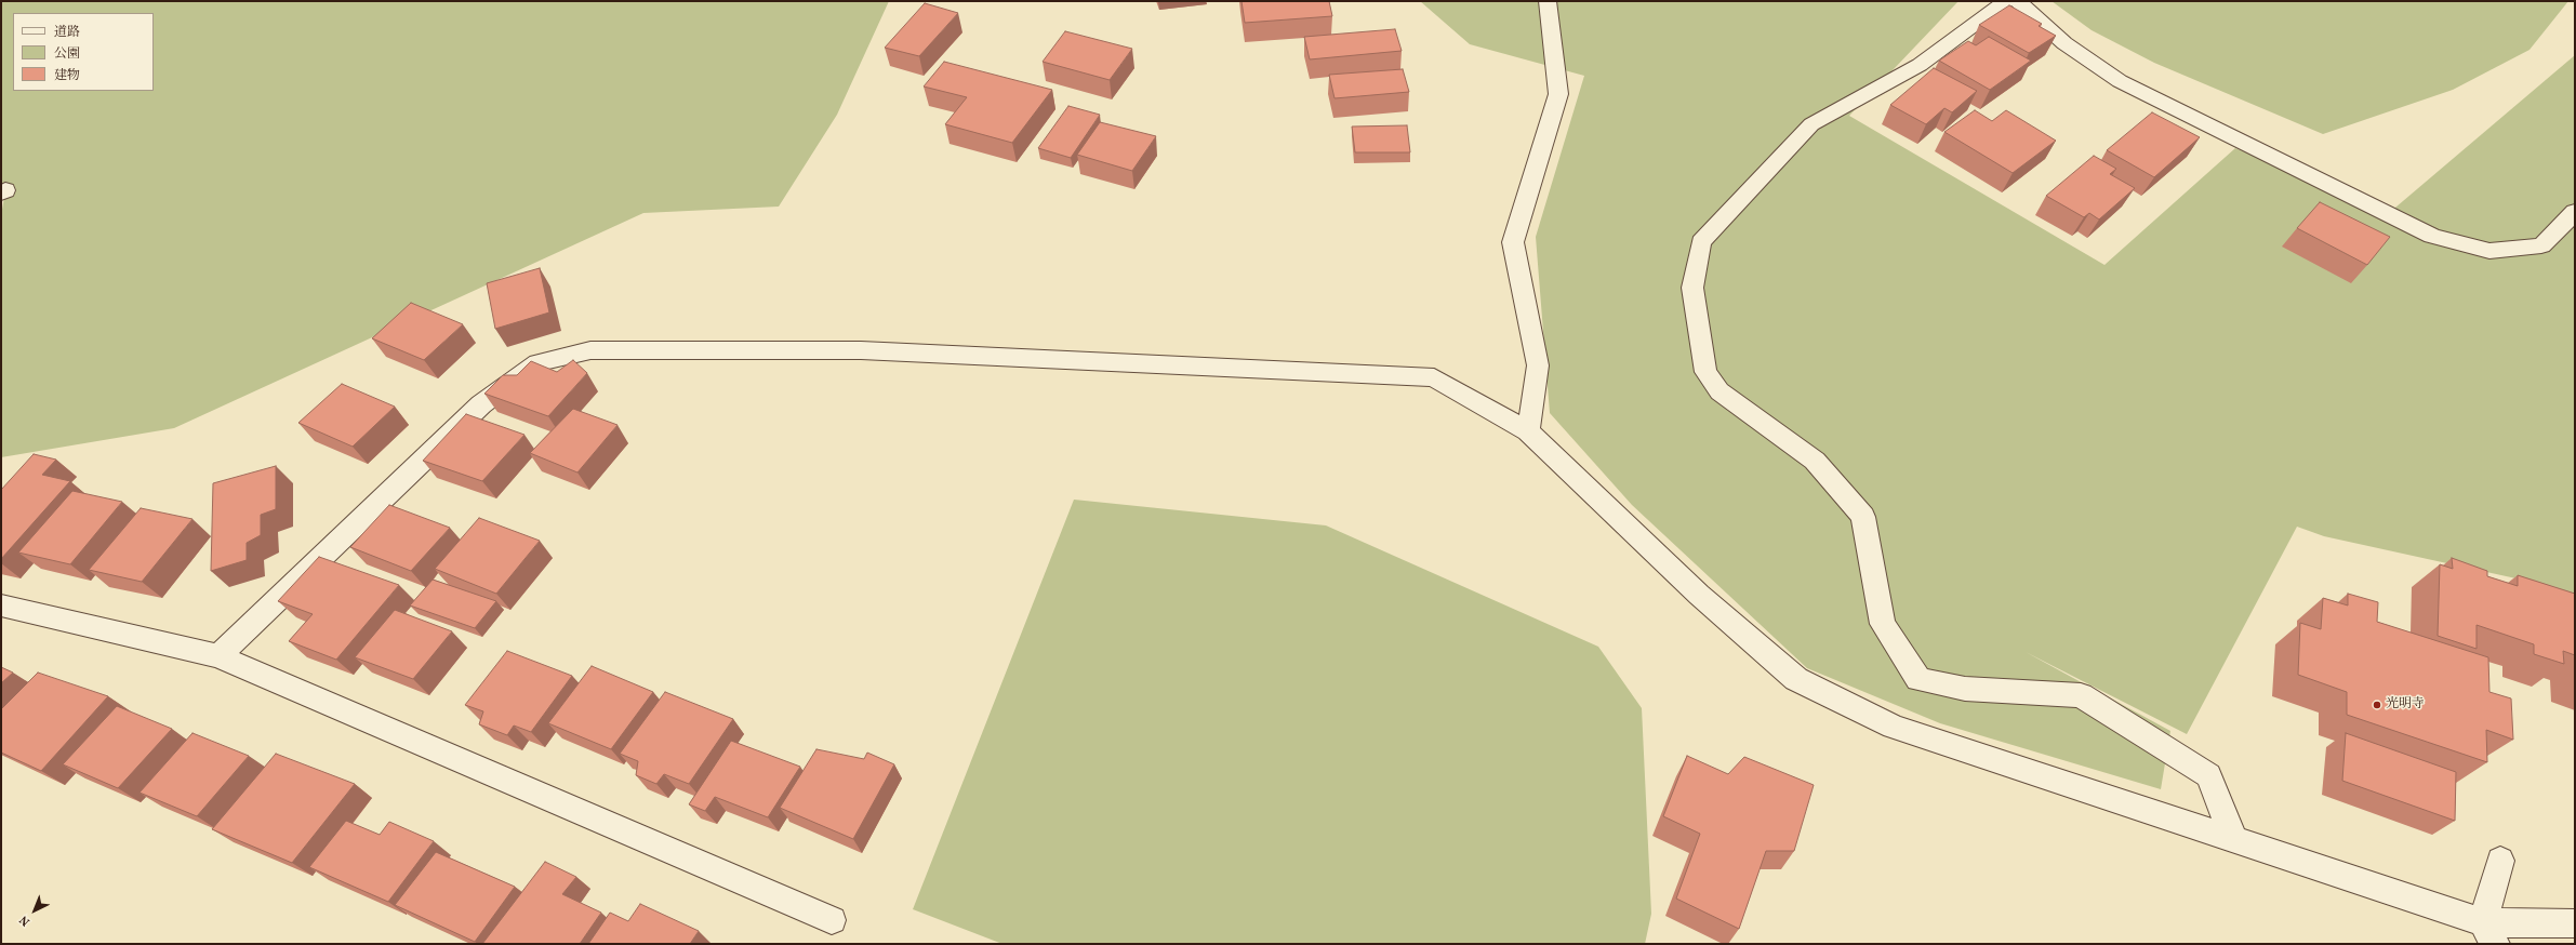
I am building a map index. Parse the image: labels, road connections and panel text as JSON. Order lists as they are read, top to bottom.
{
  "places": ["光明寺"],
  "legend": ["道路", "公園", "建物"],
  "north": "bottom left"
}
